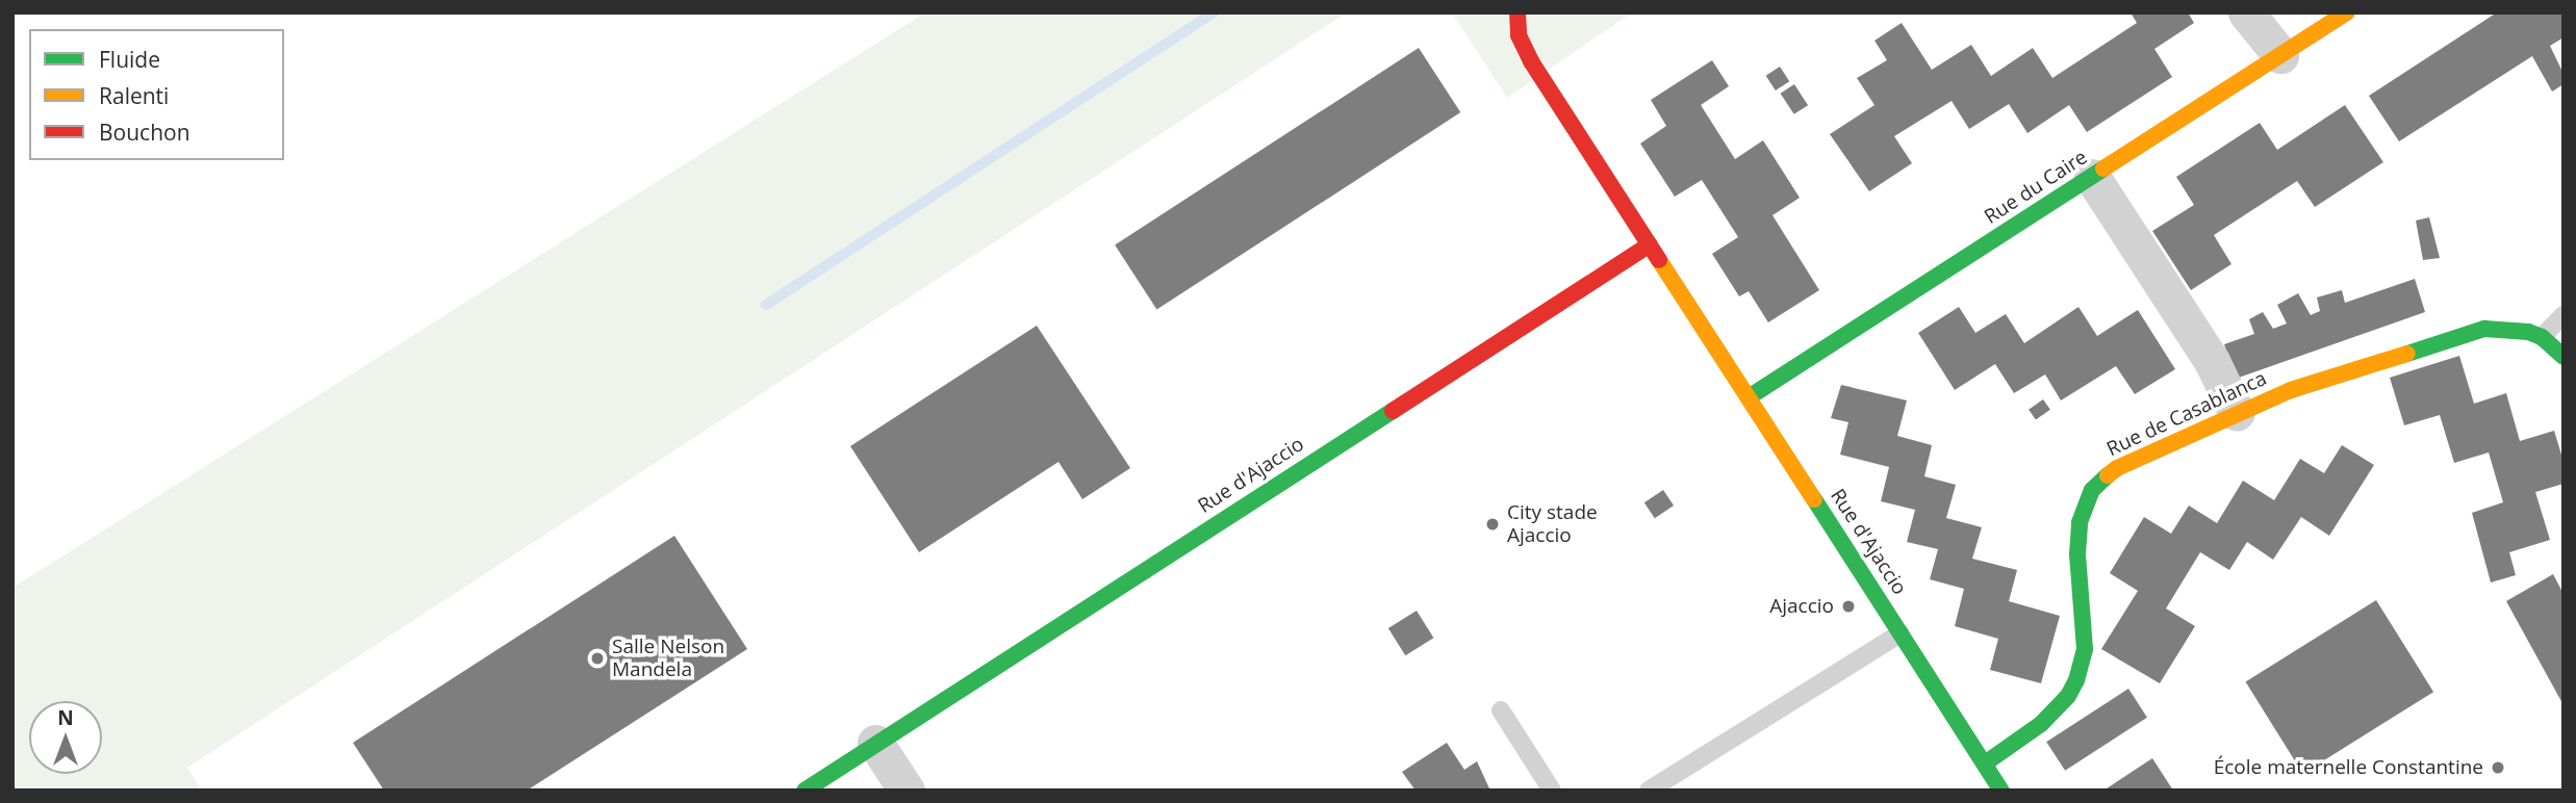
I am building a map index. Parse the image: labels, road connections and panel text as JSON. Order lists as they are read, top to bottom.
{
  "streets": {
    "street": ["Rue du Caire", "Rue de Casablanca", "Rue d'Ajaccio"]
  },
  "crossings": [
    ["Rue du Caire", "Rue d'Ajaccio"],
    ["Rue de Casablanca", "Rue d'Ajaccio"]
  ],
  "places": [
    "City stade Ajaccio",
    "Ajaccio",
    "Salle Nelson Mandela",
    "École maternelle Constantine"
  ],
  "legend": ["Fluide", "Ralenti", "Bouchon"],
  "north": "top"
}
